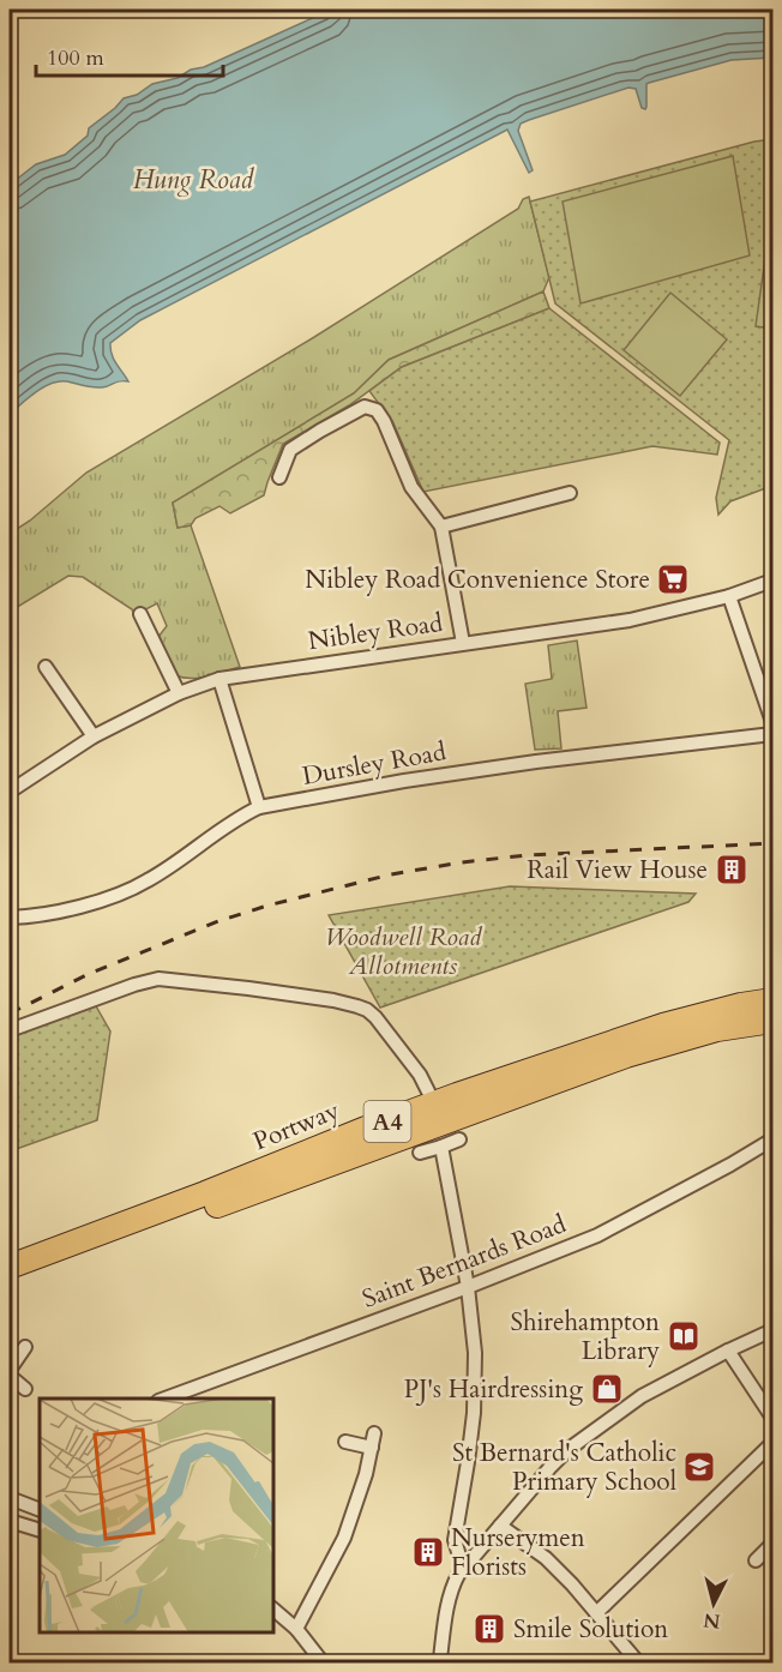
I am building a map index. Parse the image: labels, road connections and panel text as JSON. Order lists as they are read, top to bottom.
{
  "streets": {
    "highway": ["A4", "Portway"],
    "street": ["Nibley Road", "Dursley Road", "Saint Bernards Road"]
  },
  "water": ["Hung Road"],
  "parks": ["Woodwell Road Allotments"],
  "places": {
    "supermarket": ["Nibley Road Convenience Store"],
    "building": ["Rail View House", "Nurserymen Florists", "Smile Solution"],
    "library": ["Shirehampton Library"],
    "shop": ["PJ's Hairdressing"],
    "school or university": ["St Bernard's Catholic Primary School"]
  },
  "scale_bar": "100 m",
  "north": "bottom"
}
